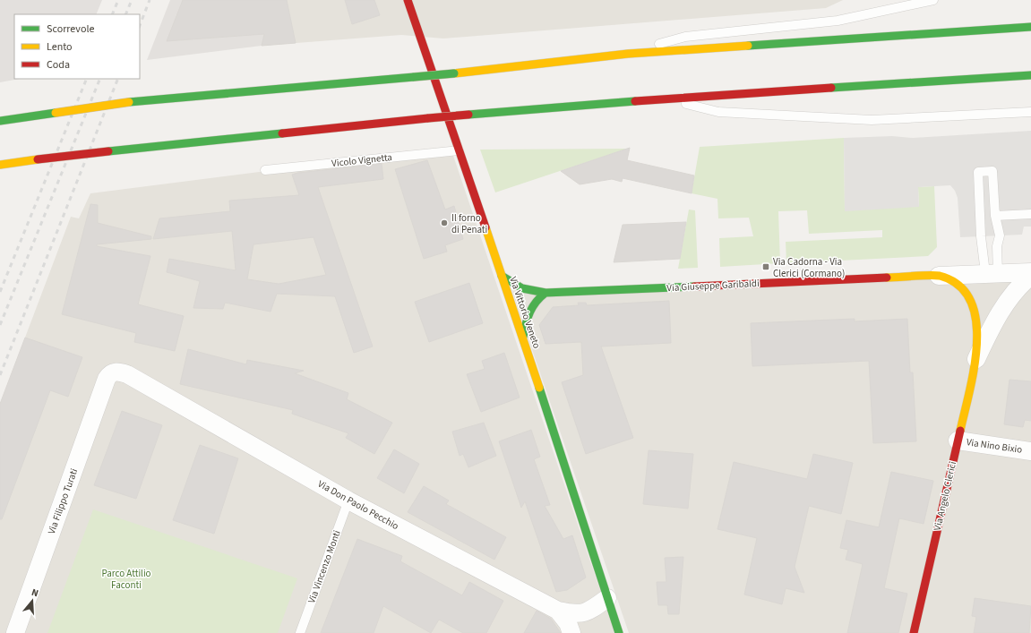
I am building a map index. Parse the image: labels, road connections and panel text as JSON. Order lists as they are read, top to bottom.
{
  "streets": {
    "main road": ["Via Giuseppe Garibaldi", "Via Vittorio Veneto", "Via Angelo Clerici"],
    "street": ["Via Nino Bixio", "Via Filippo Turati", "Via Don Paolo Pecchio"],
    "lane": ["Vicolo Vignetta", "Via Vincenzo Monti"]
  },
  "crossings": [
    ["Vicolo Vignetta", "Via Vittorio Veneto"],
    ["Via Giuseppe Garibaldi", "Via Vittorio Veneto"],
    ["Via Giuseppe Garibaldi", "Via Angelo Clerici"],
    ["Via Vittorio Veneto", "Via Don Paolo Pecchio"],
    ["Via Nino Bixio", "Via Angelo Clerici"],
    ["Via Filippo Turati", "Via Don Paolo Pecchio"],
    ["Via Don Paolo Pecchio", "Via Vincenzo Monti"]
  ],
  "parks": ["Parco Attilio Faconti"],
  "places": {
    "other": ["Il forno di Penati"],
    "transit": ["Via Cadorna - Via Clerici (Cormano)"]
  },
  "legend": ["Scorrevole", "Lento", "Coda"],
  "north": "top"
}
